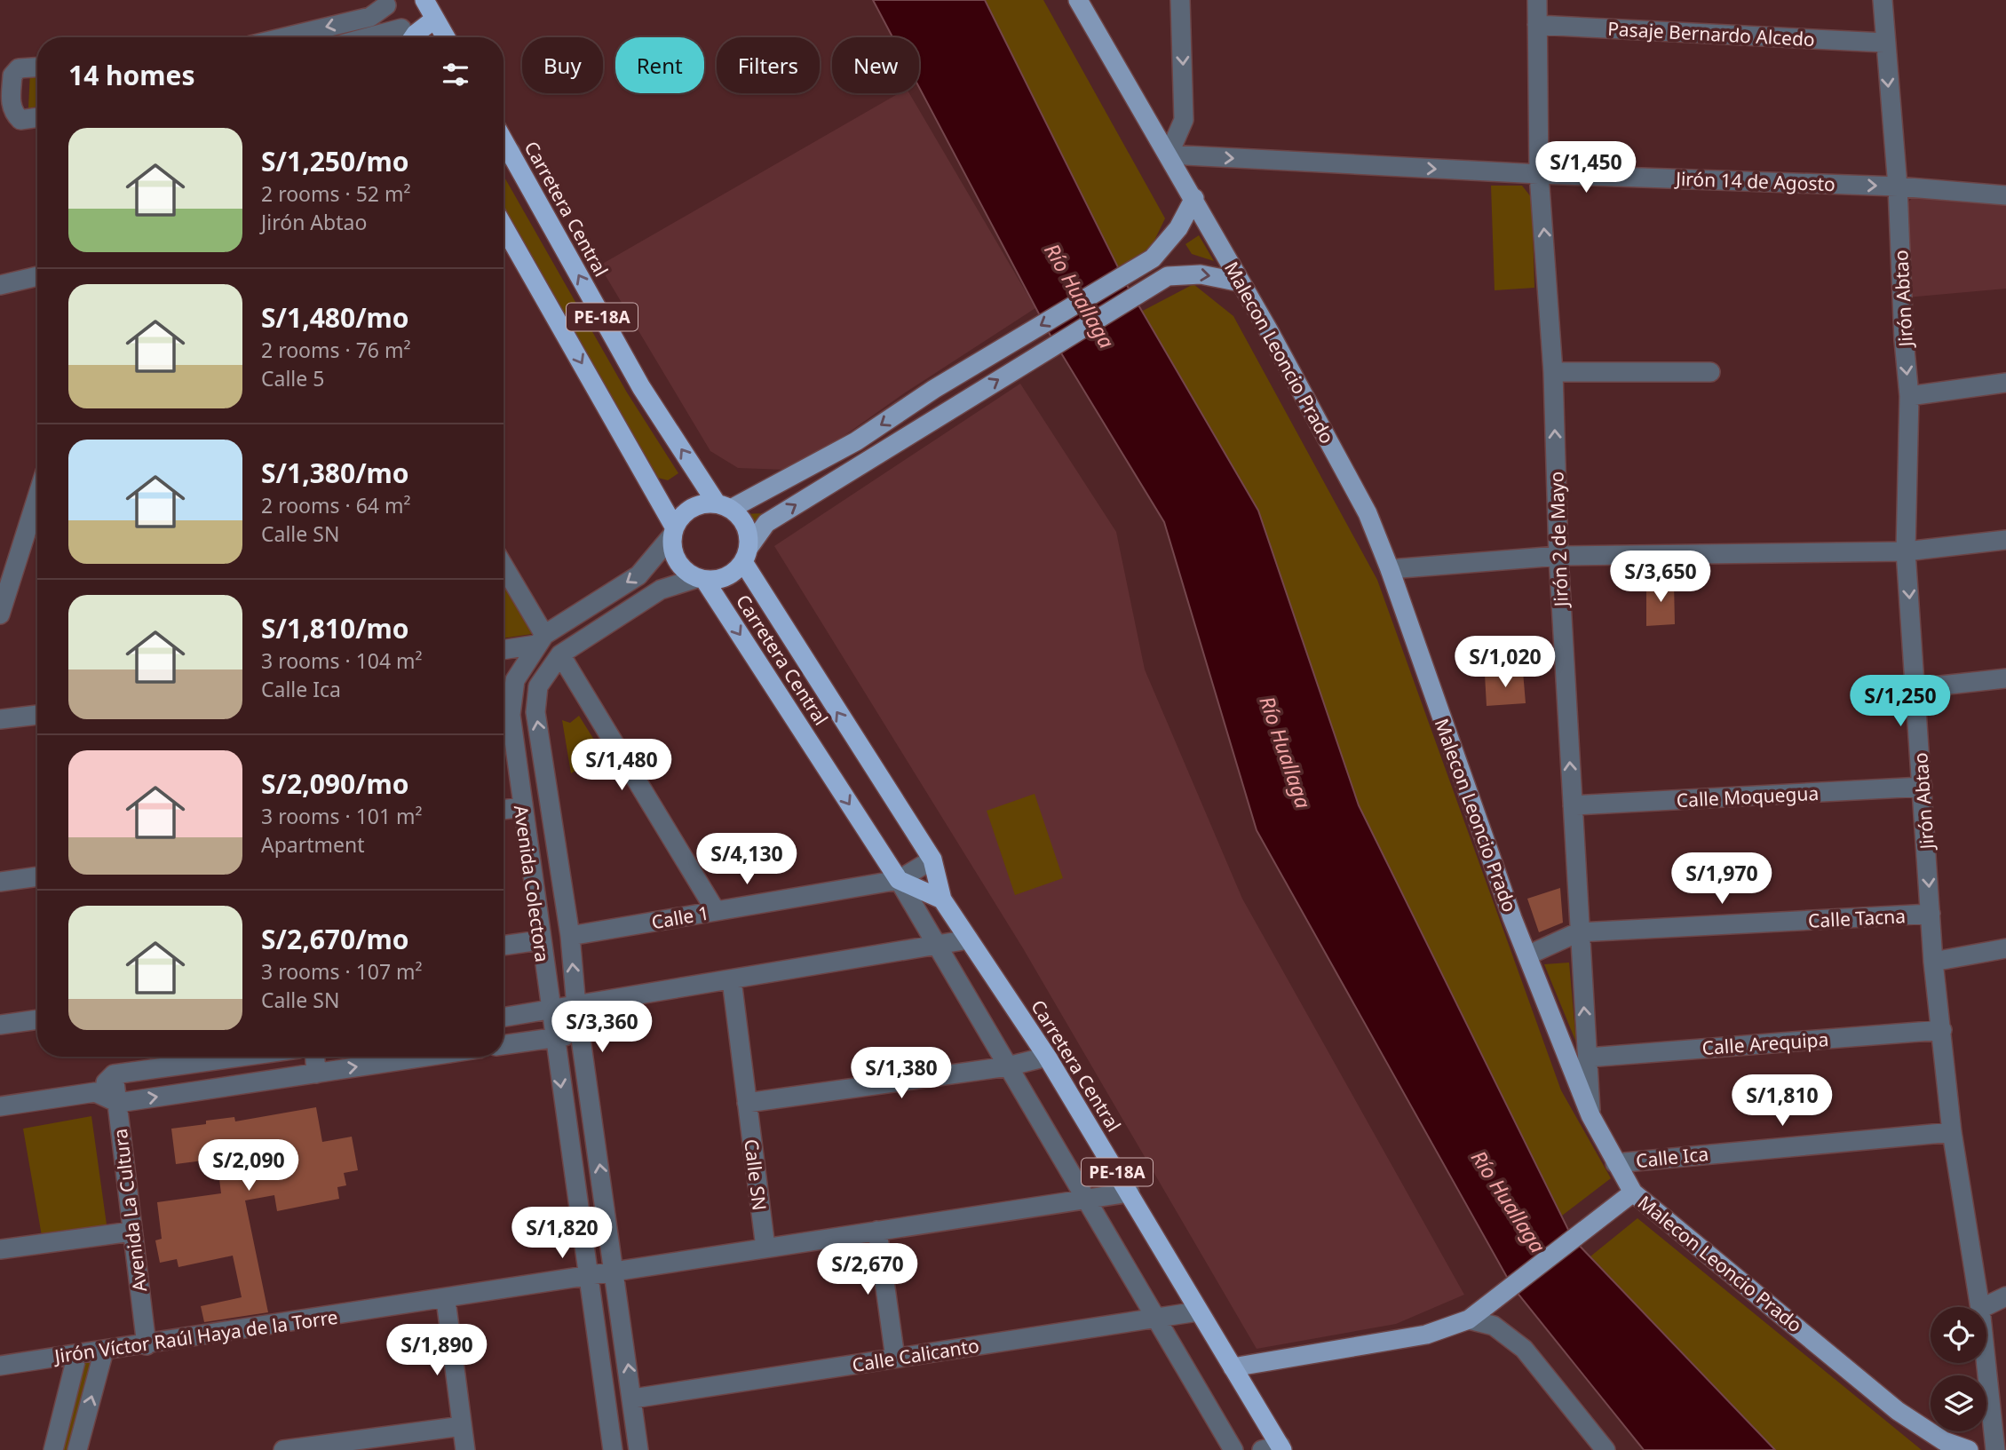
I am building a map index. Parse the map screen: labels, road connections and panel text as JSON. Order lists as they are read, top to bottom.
{
  "streets": {
    "highway": ["Carretera Central", "PE-18A"],
    "main road": ["Malecon Leoncio Prado"],
    "street": [
      "Pasaje Bernardo Alcedo",
      "Jirón 14 de Agosto",
      "Jirón Abtao",
      "Jirón 2 de Mayo",
      "Calle Moquegua",
      "Avenida Colectora",
      "Calle 1",
      "Calle Tacna",
      "Calle Arequipa",
      "Calle Ica",
      "Calle SN",
      "Avenida La Cultura",
      "Jirón Víctor Raúl Haya de la Torre",
      "Calle Calicanto"
    ]
  },
  "crossings": [
    ["Pasaje Bernardo Alcedo", "Jirón Abtao"],
    ["Pasaje Bernardo Alcedo", "Jirón 2 de Mayo"],
    ["Jirón 14 de Agosto", "Jirón Abtao"],
    ["Jirón 14 de Agosto", "Malecon Leoncio Prado"],
    ["Jirón 14 de Agosto", "Jirón 2 de Mayo"],
    ["Carretera Central", "PE-18A"],
    ["Carretera Central", "Avenida Colectora"],
    ["Carretera Central", "Calle 1"],
    ["Carretera Central", "Jirón Víctor Raúl Haya de la Torre"],
    ["Carretera Central", "Calle Calicanto"],
    ["Jirón Abtao", "Calle Moquegua"],
    ["Jirón Abtao", "Calle Tacna"],
    ["Jirón Abtao", "Calle Arequipa"],
    ["Jirón Abtao", "Calle Ica"],
    ["PE-18A", "Avenida Colectora"],
    ["Malecon Leoncio Prado", "Jirón 2 de Mayo"],
    ["Malecon Leoncio Prado", "Calle Tacna"],
    ["Malecon Leoncio Prado", "Calle Ica"],
    ["Jirón 2 de Mayo", "Calle Moquegua"],
    ["Jirón 2 de Mayo", "Calle Tacna"],
    ["Jirón 2 de Mayo", "Calle Arequipa"],
    ["Avenida Colectora", "Calle 1"],
    ["Avenida Colectora", "Jirón Víctor Raúl Haya de la Torre"],
    ["Avenida Colectora", "Calle Calicanto"],
    ["Calle SN", "Jirón Víctor Raúl Haya de la Torre"],
    ["Avenida La Cultura", "Jirón Víctor Raúl Haya de la Torre"]
  ],
  "one_way": ["Jirón 14 de Agosto", "Jirón Abtao", "Jirón 2 de Mayo"],
  "water": ["Río Huallaga"],
  "page": {
    "chip": [
      "Buy",
      "Rent",
      "Filters",
      "New"
    ],
    "heading": "14 homes",
    "list": [
      {
        "name": "S/1,250/mo",
        "note": "2 rooms · 52 m² · Jirón Abtao"
      },
      {
        "name": "S/1,480/mo",
        "note": "2 rooms · 76 m² · Calle 5"
      },
      {
        "name": "S/1,380/mo",
        "note": "2 rooms · 64 m² · Calle SN"
      },
      {
        "name": "S/1,810/mo",
        "note": "3 rooms · 104 m² · Calle Ica"
      },
      {
        "name": "S/2,090/mo",
        "note": "3 rooms · 101 m² · Apartment"
      },
      {
        "name": "S/2,670/mo",
        "note": "3 rooms · 107 m² · Calle SN"
      }
    ],
    "price": [
      "S/1,450",
      "S/3,650",
      "S/1,020",
      "S/1,250",
      "S/1,480",
      "S/4,130",
      "S/1,970",
      "S/3,360",
      "S/1,380",
      "S/1,810",
      "S/2,090",
      "S/1,820",
      "S/2,670",
      "S/1,890"
    ]
  }
}
